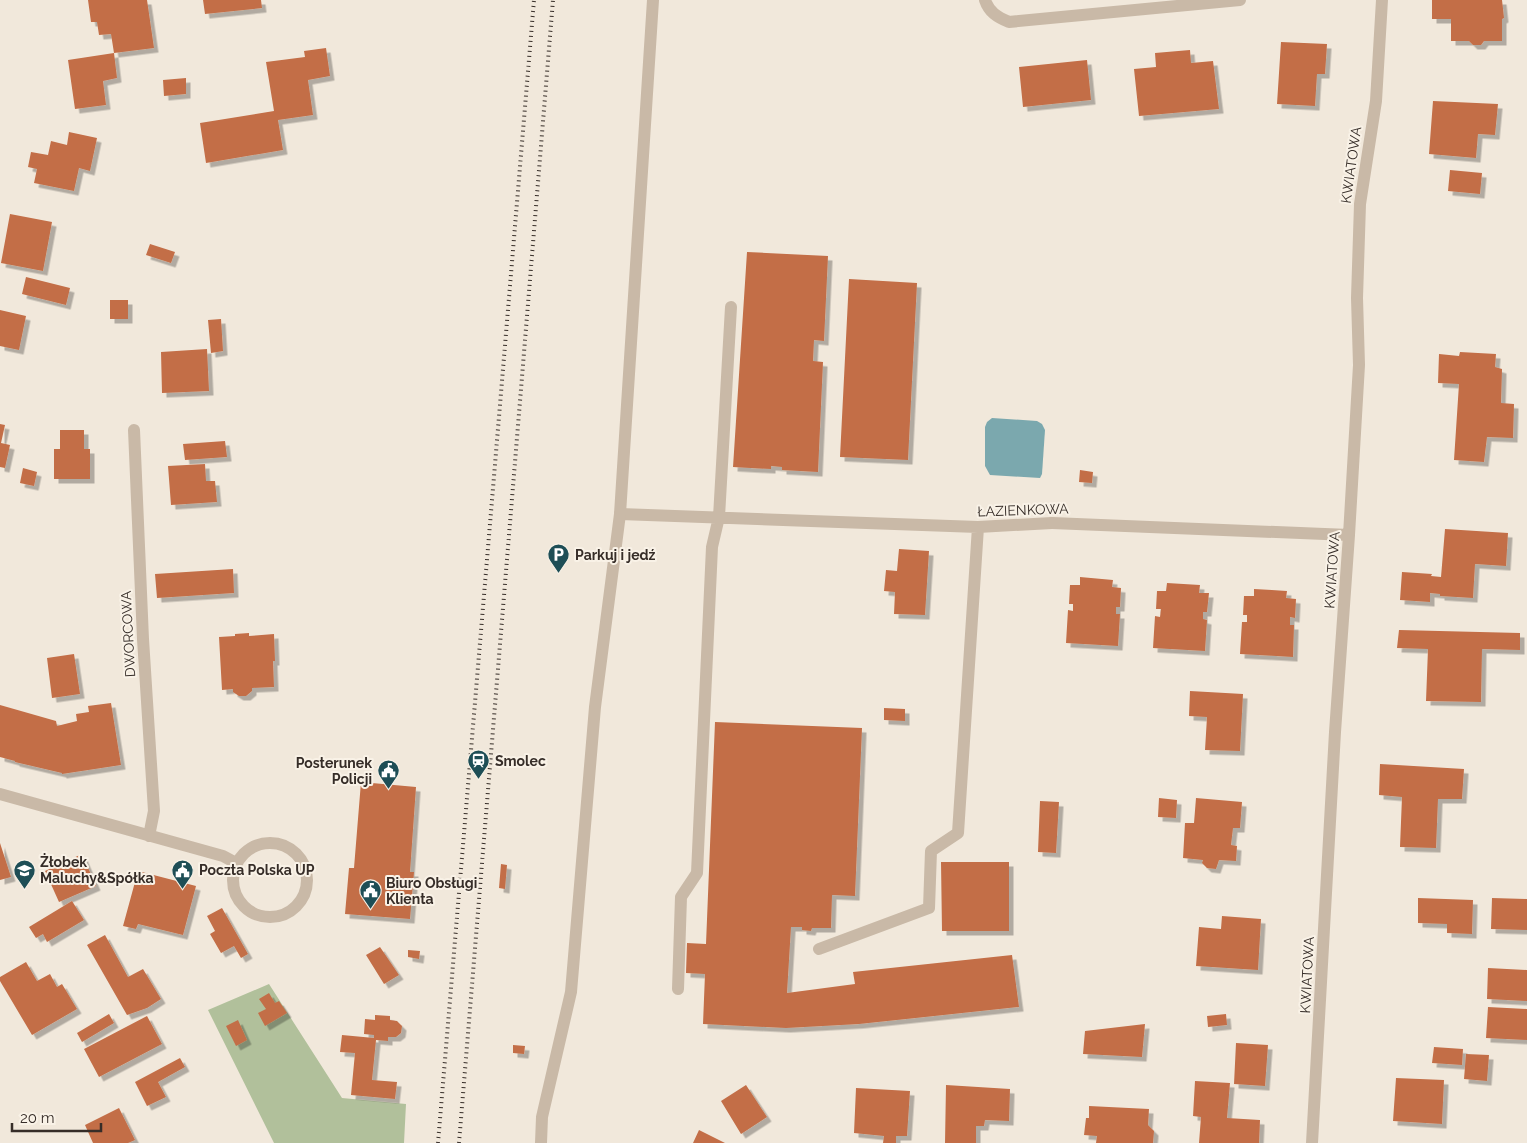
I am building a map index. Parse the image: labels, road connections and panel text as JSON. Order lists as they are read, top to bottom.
{
  "streets": {
    "street": ["KWIATOWA", "ŁAZIENKOWA", "DWORCOWA"]
  },
  "crossings": [
    ["KWIATOWA", "ŁAZIENKOWA"]
  ],
  "places": {
    "parking": ["Parkuj i jedź"],
    "station": ["Smolec"],
    "public building": ["Posterunek Policji", "Poczta Polska UP", "Biuro Obsługi Klienta"],
    "school or university": ["Żłobek Maluchy&Spółka"]
  },
  "scale_bar": "20 m"
}
